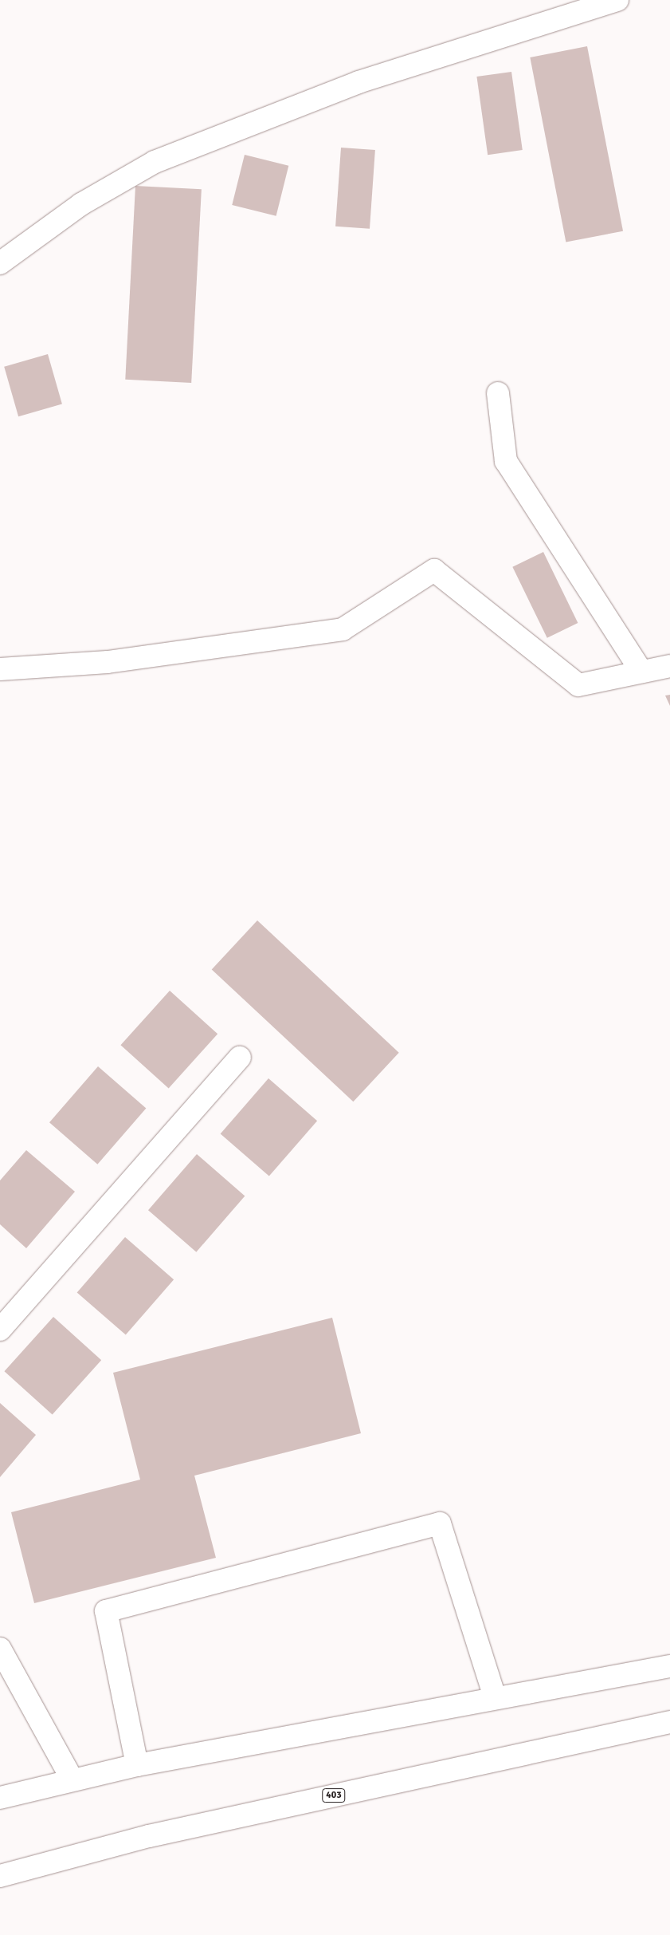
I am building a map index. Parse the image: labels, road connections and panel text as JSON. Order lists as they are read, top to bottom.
{
  "streets": {
    "main road": ["403"]
  }
}
